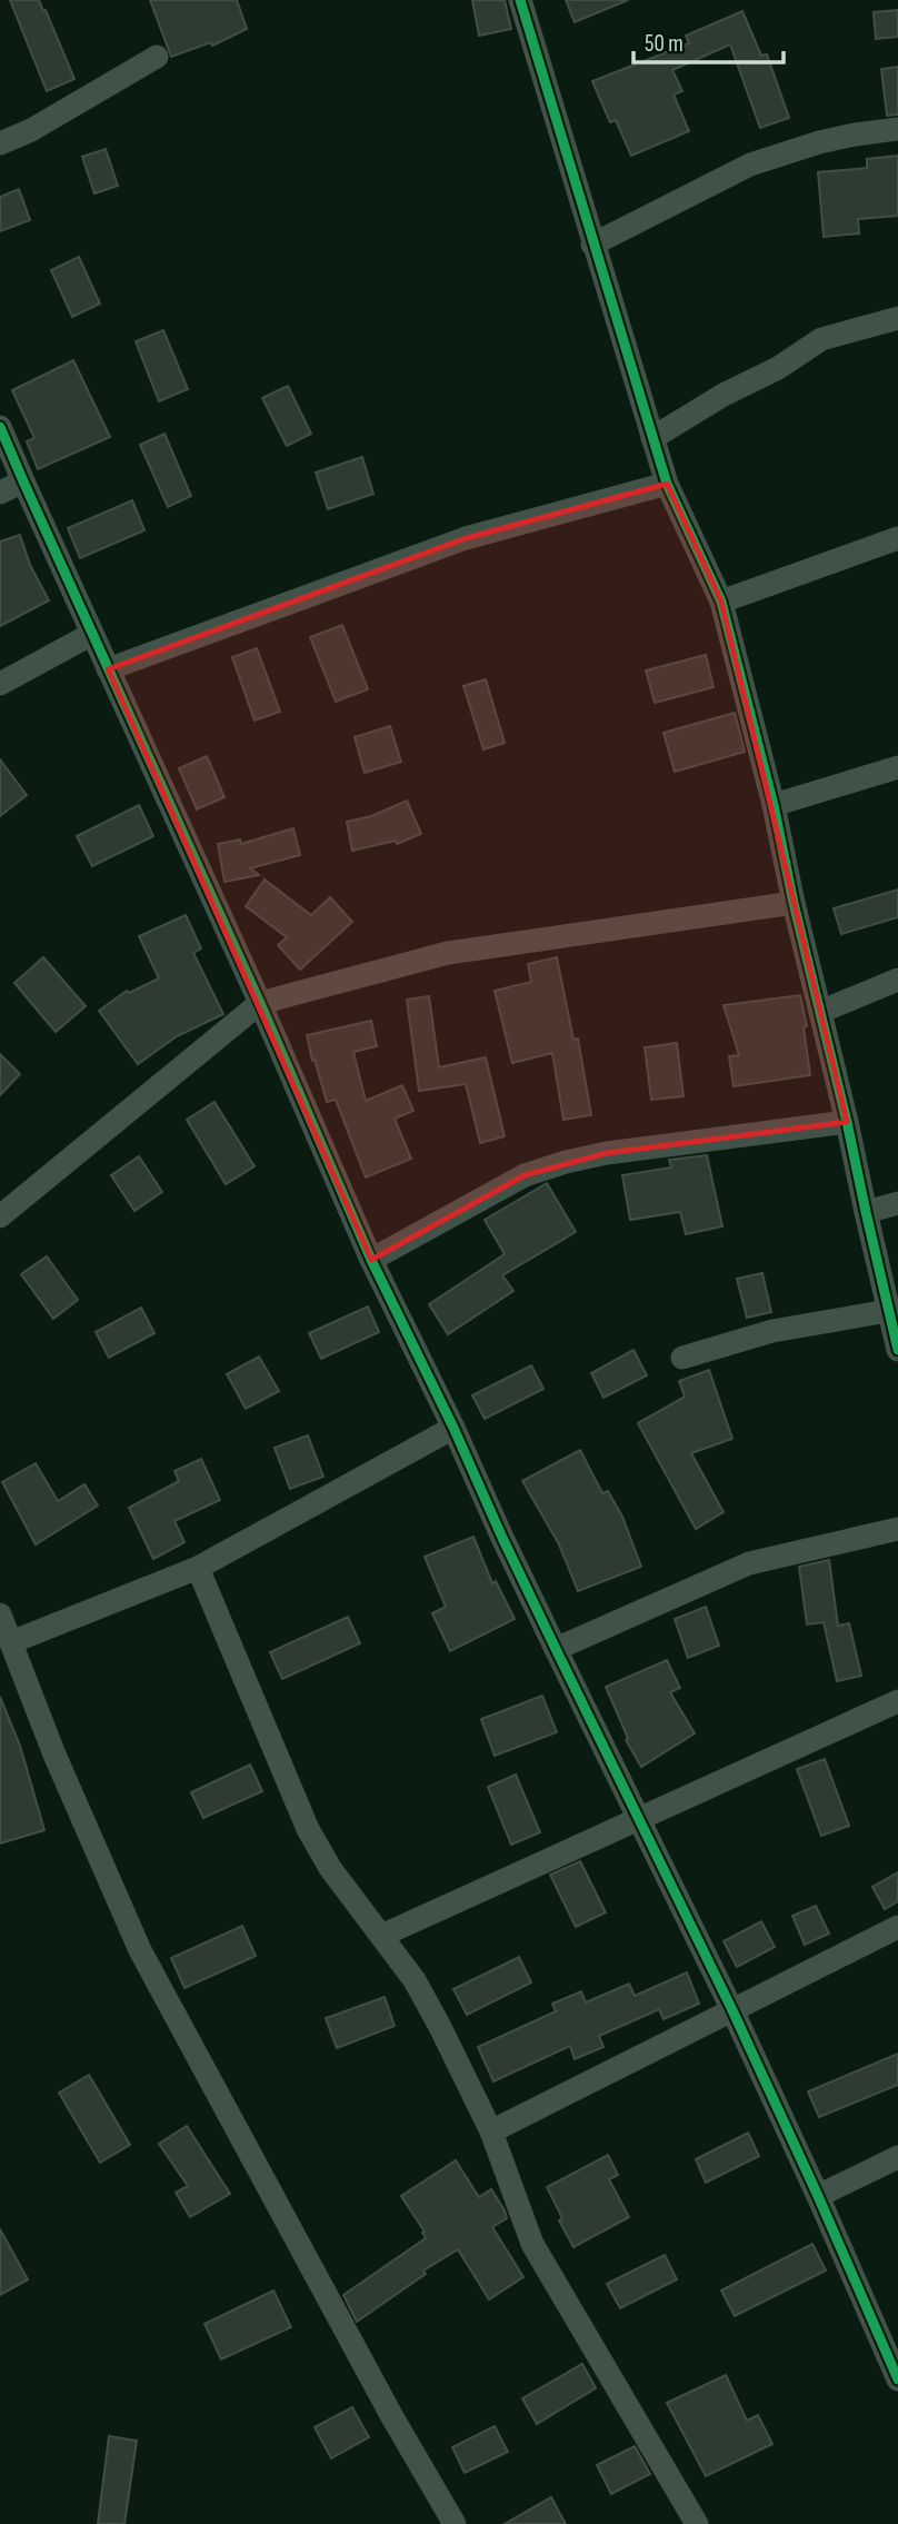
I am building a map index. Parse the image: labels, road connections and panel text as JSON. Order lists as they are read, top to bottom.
{
  "scale_bar": "50 m"
}
